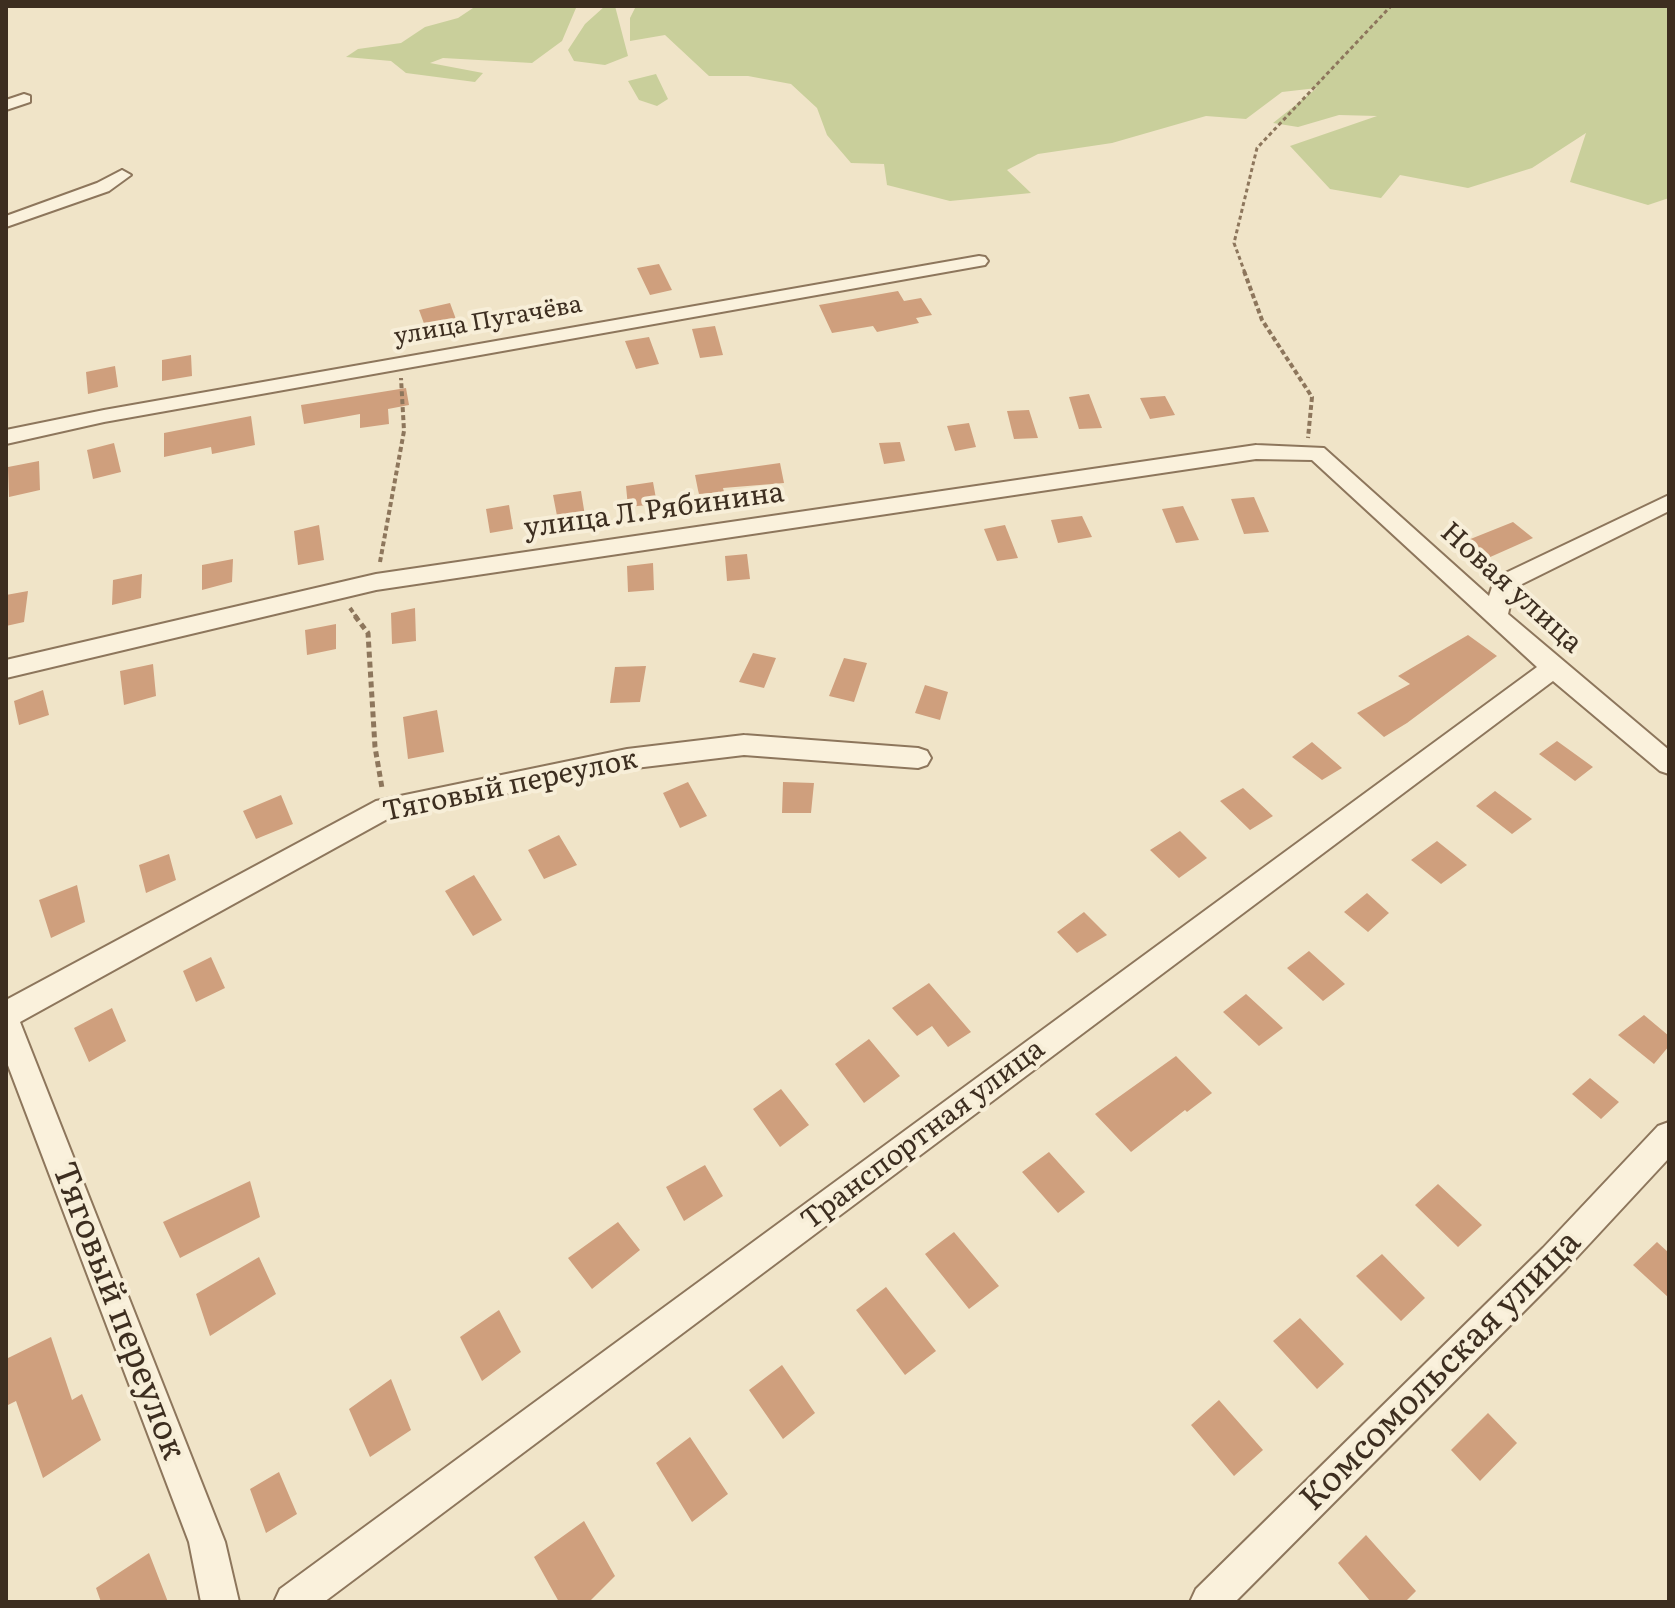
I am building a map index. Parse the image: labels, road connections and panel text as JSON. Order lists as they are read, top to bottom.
{
  "streets": {
    "street": [
      "улица Пугачёва",
      "улица Л.Рябинина",
      "Новая улица",
      "Тяговый переулок",
      "Транспортная улица",
      "Комсомольская улица"
    ]
  },
  "crossings": [
    ["улица Л.Рябинина", "Новая улица"],
    ["Новая улица", "Транспортная улица"]
  ]
}
